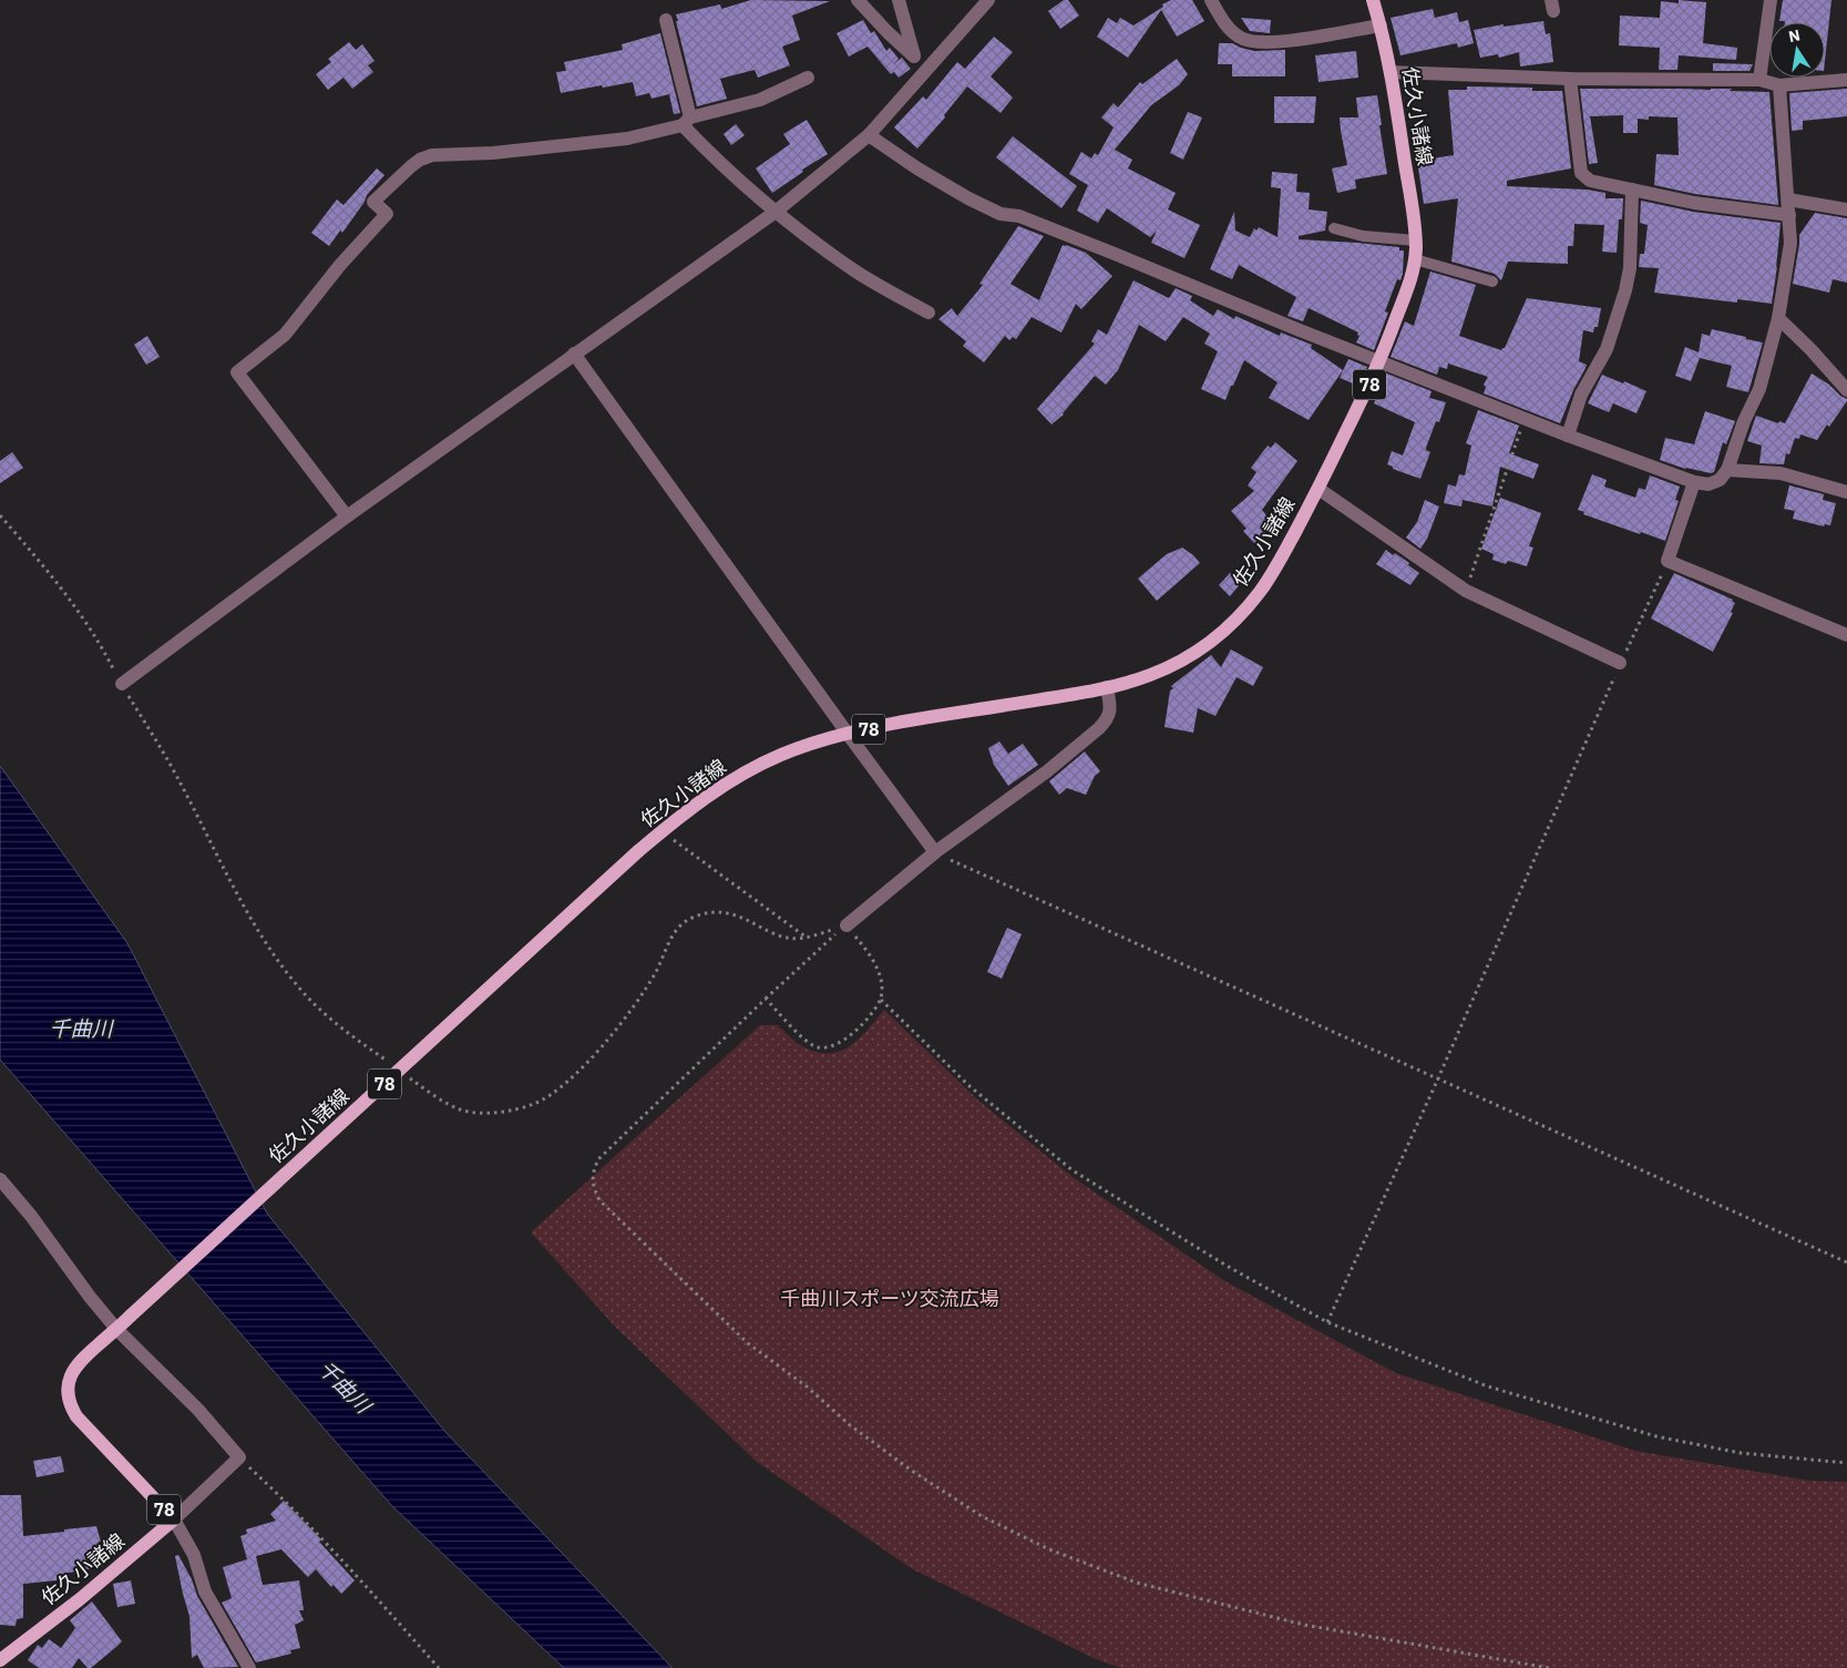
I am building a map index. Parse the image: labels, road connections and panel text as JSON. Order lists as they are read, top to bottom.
{
  "streets": {
    "main road": ["佐久小諸線", "78"]
  },
  "water": ["千曲川"],
  "parks": ["千曲川スポーツ交流広場"],
  "north": "top"
}
